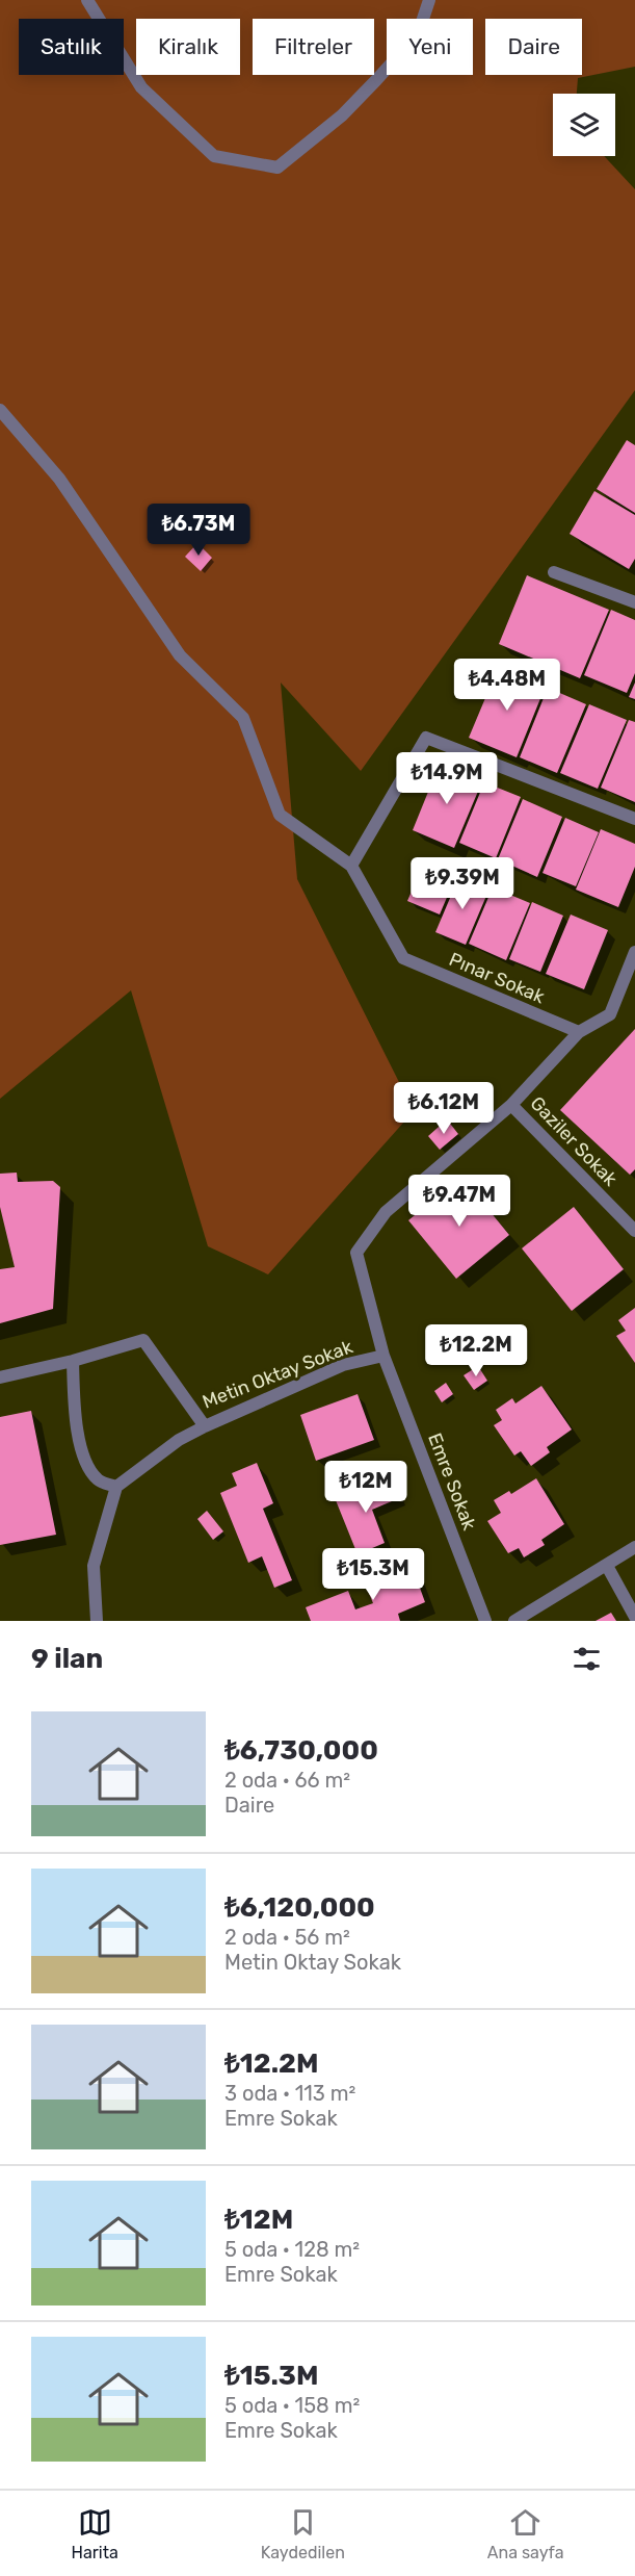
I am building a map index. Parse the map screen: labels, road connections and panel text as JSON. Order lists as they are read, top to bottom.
{
  "streets": {
    "street": [
      "Pınar Sokak",
      "Gaziler Sokak",
      "Metin Oktay Sokak",
      "Emre Sokak"
    ]
  },
  "crossings": [
    ["Pınar Sokak", "Metin Oktay Sokak"],
    ["Gaziler Sokak", "Metin Oktay Sokak"],
    ["Metin Oktay Sokak", "Emre Sokak"]
  ],
  "page": {
    "chip": [
      "Satılık",
      "Kiralık",
      "Filtreler",
      "Yeni",
      "Daire"
    ],
    "price": [
      "₺6.73M",
      "₺4.48M",
      "₺14.9M",
      "₺9.39M",
      "₺6.12M",
      "₺9.47M",
      "₺12.2M",
      "₺12M",
      "₺15.3M"
    ],
    "heading": "9 ilan",
    "list": [
      {
        "name": "₺6,730,000",
        "note": "2 oda · 66 m² · Daire"
      },
      {
        "name": "₺6,120,000",
        "note": "2 oda · 56 m² · Metin Oktay Sokak"
      },
      {
        "name": "₺12.2M",
        "note": "3 oda · 113 m² · Emre Sokak"
      },
      {
        "name": "₺12M",
        "note": "5 oda · 128 m² · Emre Sokak"
      },
      {
        "name": "₺15.3M",
        "note": "5 oda · 158 m² · Emre Sokak"
      }
    ],
    "tabs": ["Harita", "Kaydedilen", "Ana sayfa"]
  }
}
